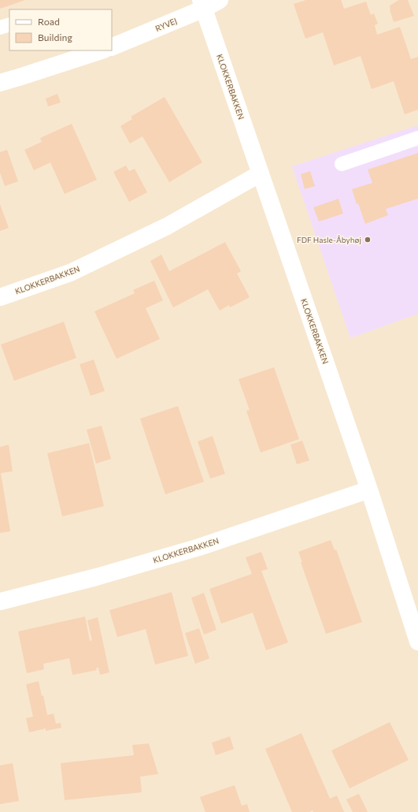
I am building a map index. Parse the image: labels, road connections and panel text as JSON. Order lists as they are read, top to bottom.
{
  "streets": {
    "street": ["RYVEJ", "KLOKKERBAKKEN"]
  },
  "crossings": [
    ["RYVEJ", "KLOKKERBAKKEN"]
  ],
  "places": ["FDF Hasle-Åbyhøj"],
  "legend": ["Road", "Building"]
}
